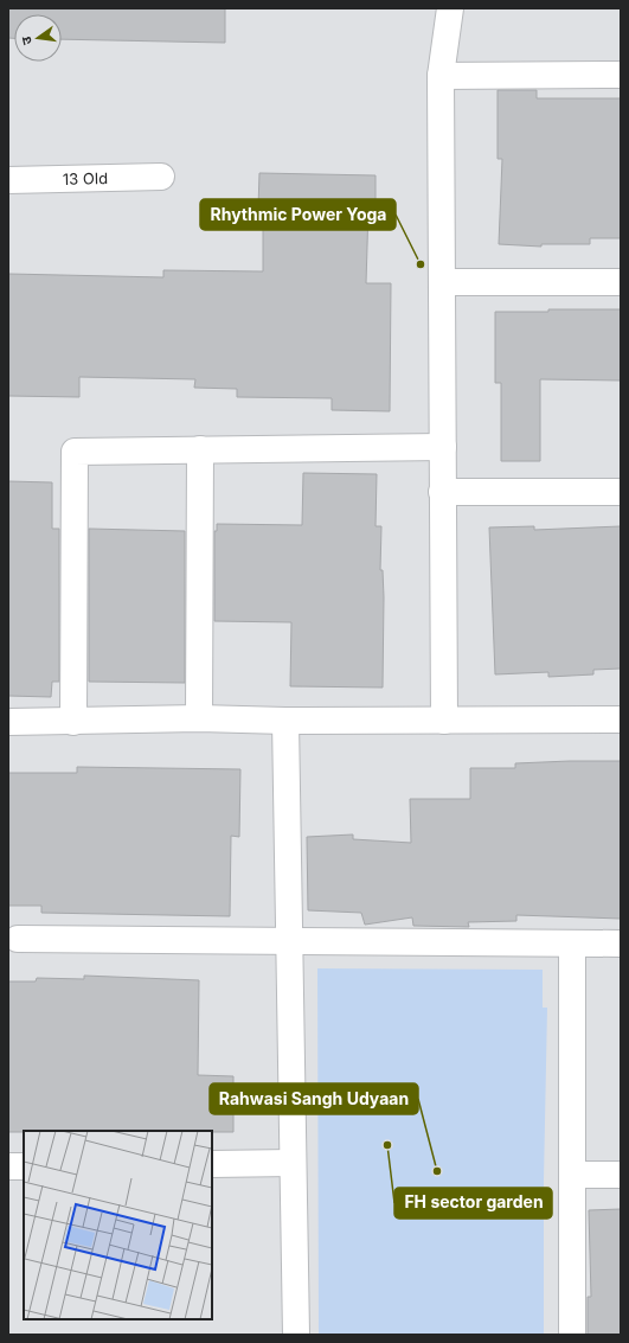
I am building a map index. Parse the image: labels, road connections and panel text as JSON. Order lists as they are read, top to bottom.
{
  "streets": {
    "street": ["13 Old"]
  },
  "places": ["Rhythmic Power Yoga", "FH sector garden", "Rahwasi Sangh Udyaan"],
  "north": "left"
}
